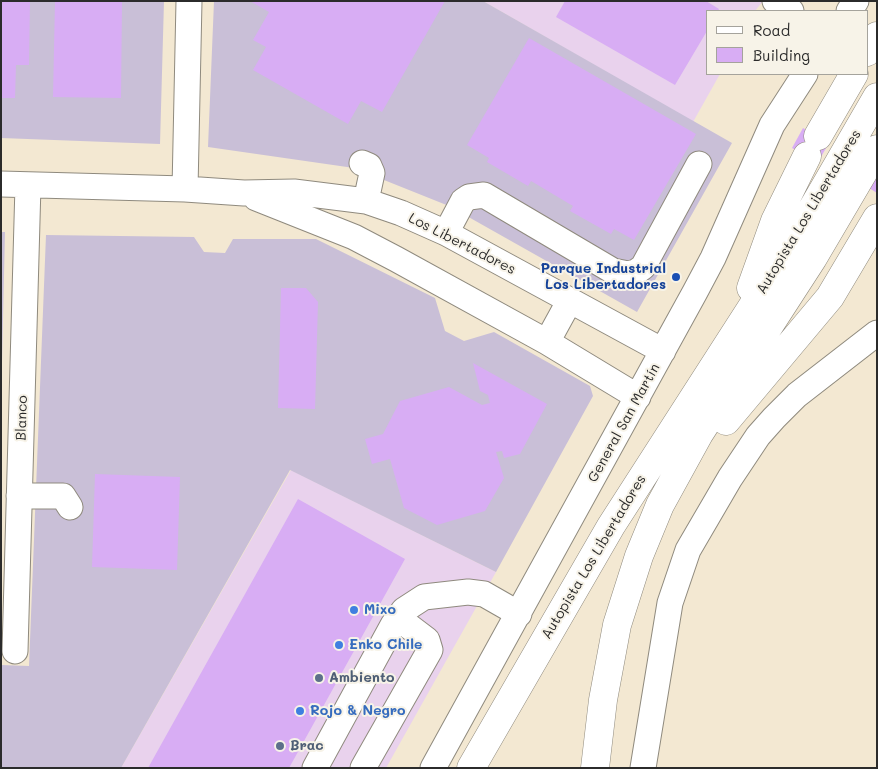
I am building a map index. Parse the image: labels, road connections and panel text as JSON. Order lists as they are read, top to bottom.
{
  "streets": {
    "highway": ["Autopista Los Libertadores"],
    "street": ["Los Libertadores", "Blanco", "General San Martín"]
  },
  "crossings": [
    ["Los Libertadores", "Blanco"],
    ["Los Libertadores", "General San Martín"]
  ],
  "places": [
    "Parque Industrial Los Libertadores",
    "Mixo",
    "Enko Chile",
    "Ambiento",
    "Rojo & Negro",
    "Brac"
  ],
  "legend": ["Road", "Building"]
}
